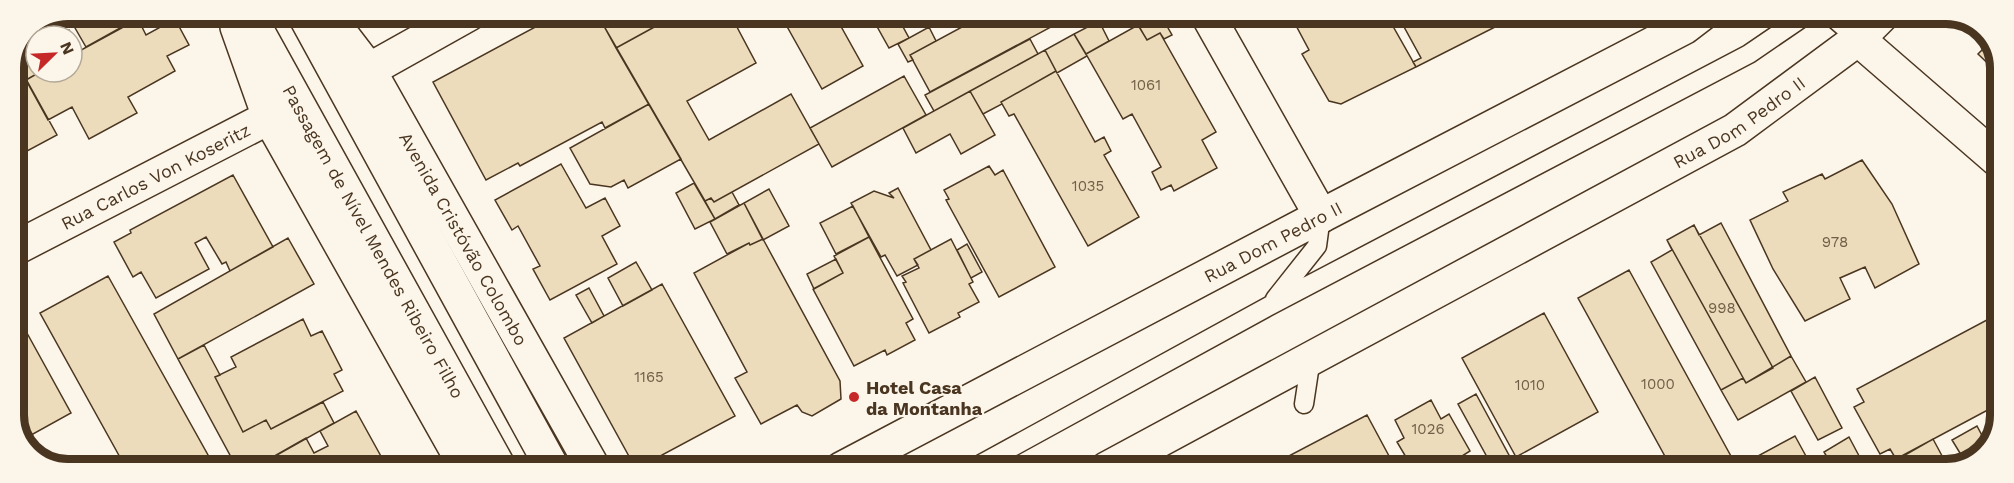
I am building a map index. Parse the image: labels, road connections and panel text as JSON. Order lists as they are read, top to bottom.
{
  "streets": {
    "main road": [
      "Rua Dom Pedro II",
      "Rua Carlos Von Koseritz",
      "Avenida Cristóvão Colombo",
      "Passagem de Nível Mendes Ribeiro Filho"
    ]
  },
  "crossings": [
    ["Rua Carlos Von Koseritz", "Passagem de Nível Mendes Ribeiro Filho"]
  ],
  "places": ["Hotel Casa da Montanha"],
  "house_numbers": [
    "1061",
    "1035",
    "978",
    "998",
    "1165",
    "1000",
    "1010",
    "1026"
  ],
  "north": "top right"
}
